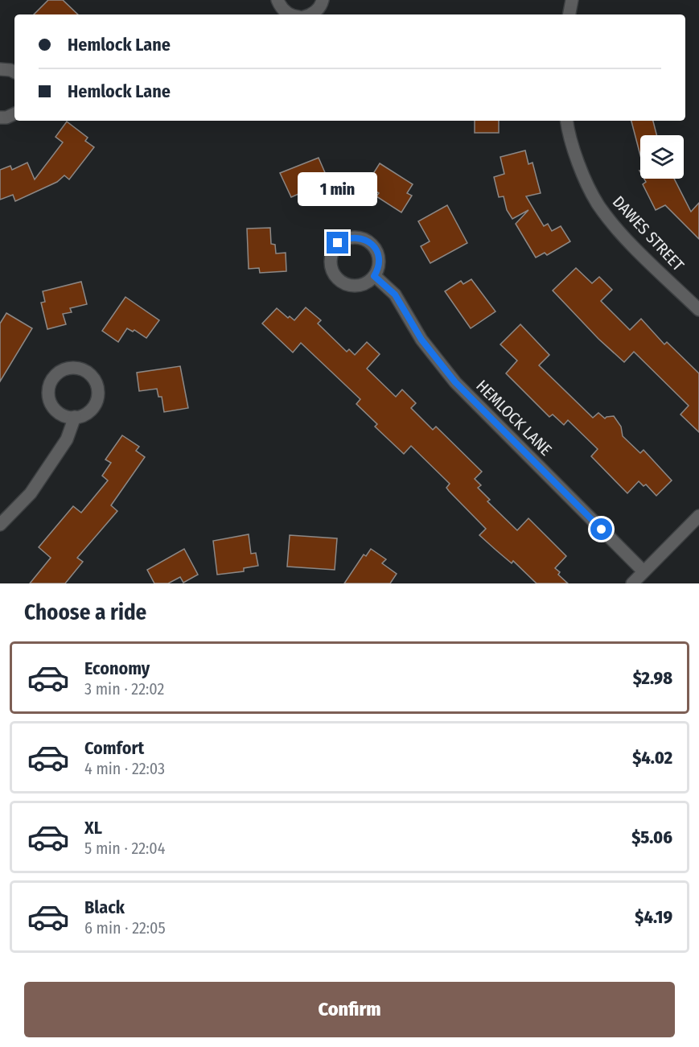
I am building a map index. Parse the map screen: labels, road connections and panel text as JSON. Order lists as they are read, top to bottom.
{
  "streets": {
    "street": ["DAWES STREET", "HEMLOCK LANE"]
  },
  "page": {
    "banner": ["Hemlock Lane", "Hemlock Lane"],
    "bubble": "1 min",
    "heading": "Choose a ride",
    "list": [
      {
        "name": "Economy",
        "note": "3 min · 22:02",
        "value": "$2.98"
      },
      {
        "name": "Comfort",
        "note": "4 min · 22:03",
        "value": "$4.02"
      },
      {
        "name": "XL",
        "note": "5 min · 22:04",
        "value": "$5.06"
      },
      {
        "name": "Black",
        "note": "6 min · 22:05",
        "value": "$4.19"
      }
    ],
    "buttons": "Confirm"
  }
}
